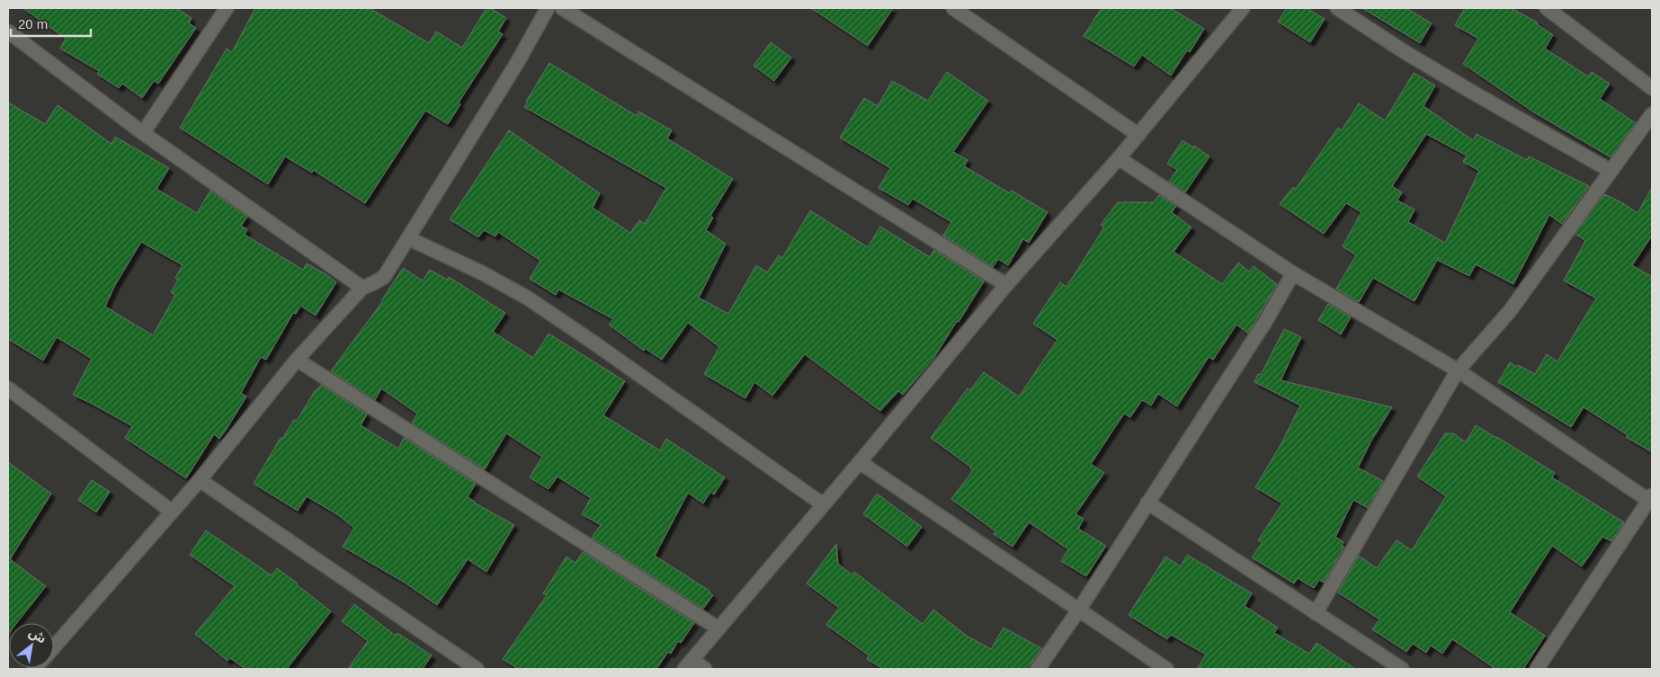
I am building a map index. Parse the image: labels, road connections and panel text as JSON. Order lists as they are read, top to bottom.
{
  "scale_bar": "20 m",
  "north": "top right"
}
